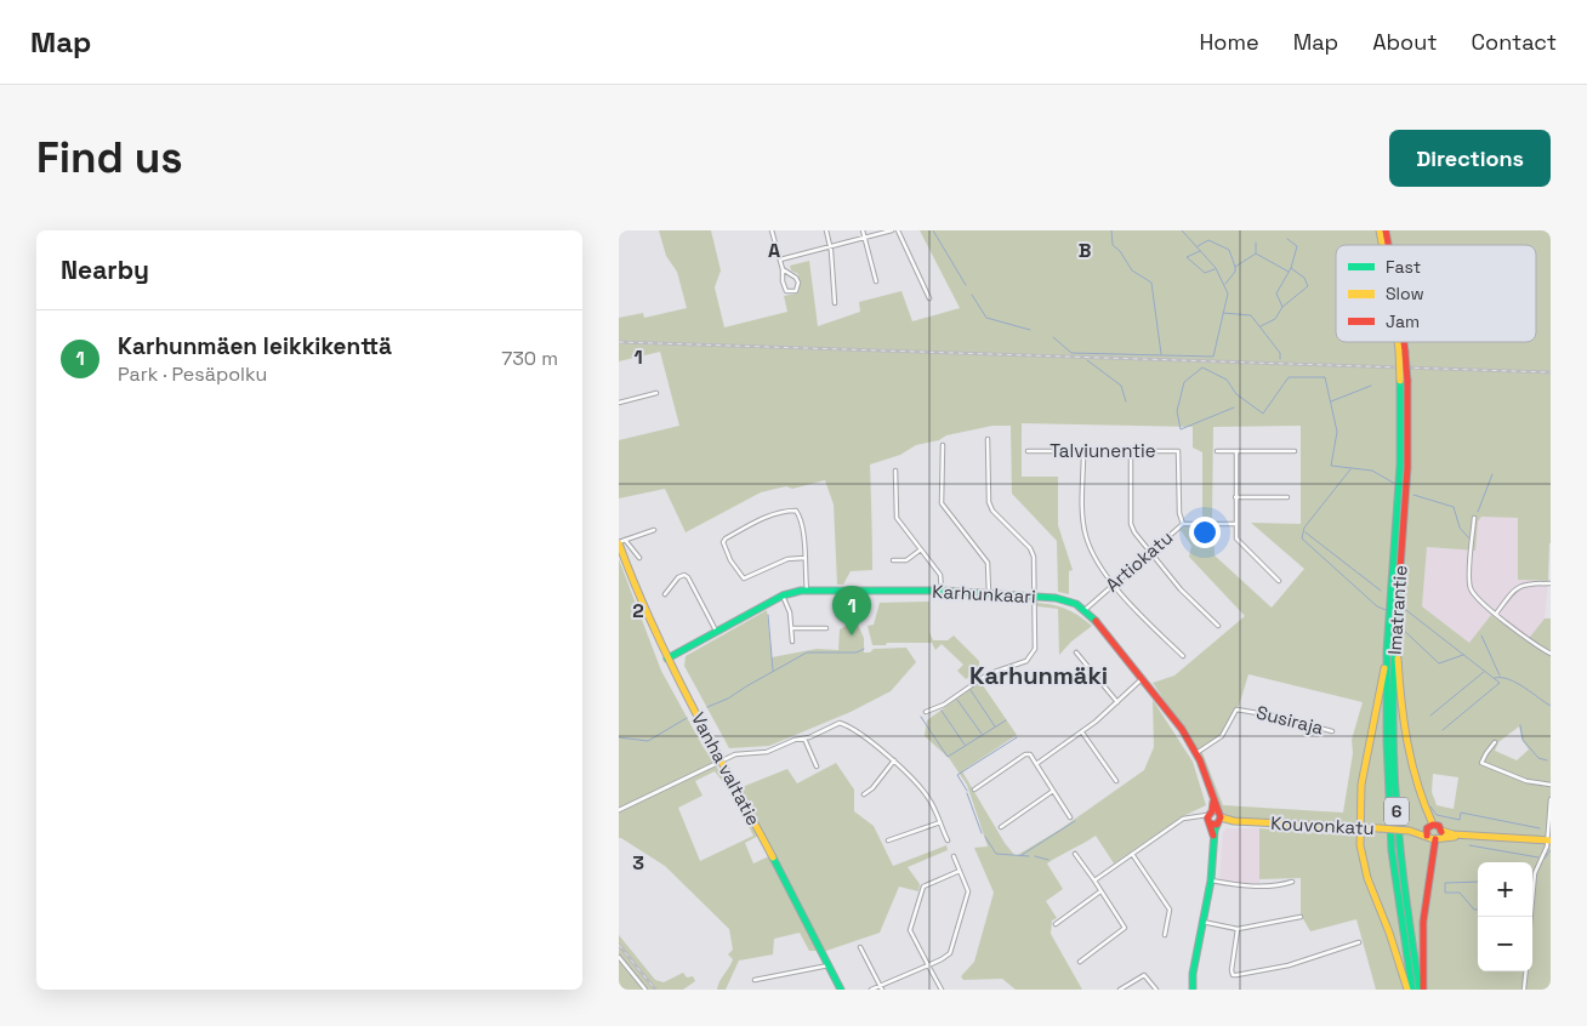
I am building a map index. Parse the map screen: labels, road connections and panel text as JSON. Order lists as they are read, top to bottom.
{
  "streets": {
    "main road": [
      "Karhunkaari",
      "Imatrantie",
      "Vanha valtatie",
      "6",
      "Kouvonkatu"
    ],
    "street": ["Talviunentie", "Artiokatu", "Susiraja"]
  },
  "crossings": [
    ["Talviunentie", "Artiokatu"],
    ["Artiokatu", "Karhunkaari"],
    ["Karhunkaari", "Susiraja"],
    ["Karhunkaari", "Vanha valtatie"],
    ["Karhunkaari", "Kouvonkatu"]
  ],
  "districts": ["Karhunmäki"],
  "legend": ["Fast", "Slow", "Jam"],
  "page": {
    "header": "Map",
    "nav": [
      "Home",
      "Map",
      "About",
      "Contact"
    ],
    "buttons": "Directions",
    "title": "Find us",
    "heading": "Nearby",
    "list": [
      {
        "mark": "1",
        "name": "Karhunmäen leikkikenttä",
        "note": "Park · Pesäpolku",
        "value": "730 m"
      }
    ],
    "pins": "1",
    "map_buttons": ["+", "−"]
  },
  "grid": {
    "columns": ["A", "B"],
    "rows": ["1", "2", "3"]
  }
}
